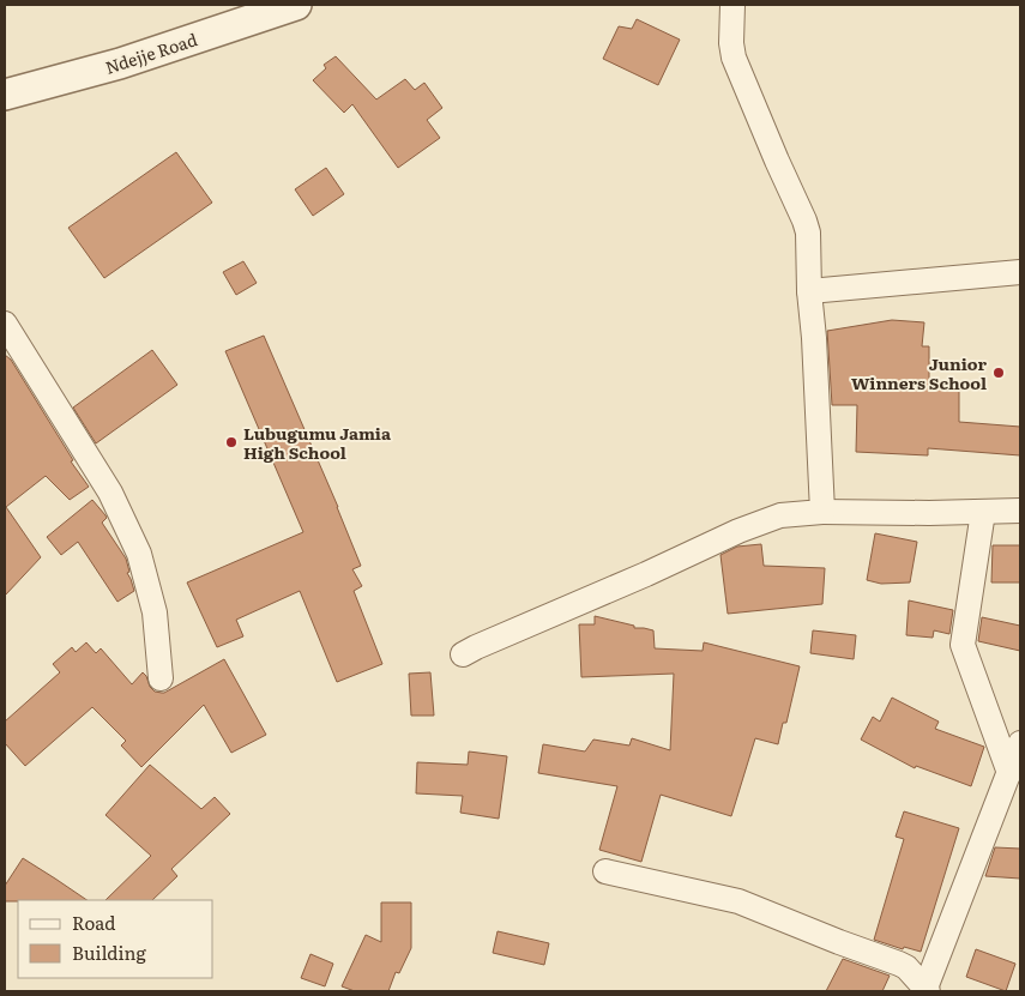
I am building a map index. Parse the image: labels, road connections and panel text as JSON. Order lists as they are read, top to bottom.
{
  "streets": {
    "street": ["Ndejje Road"]
  },
  "places": ["Junior Winners School", "Lubugumu Jamia High School"],
  "legend": ["Road", "Building"]
}
